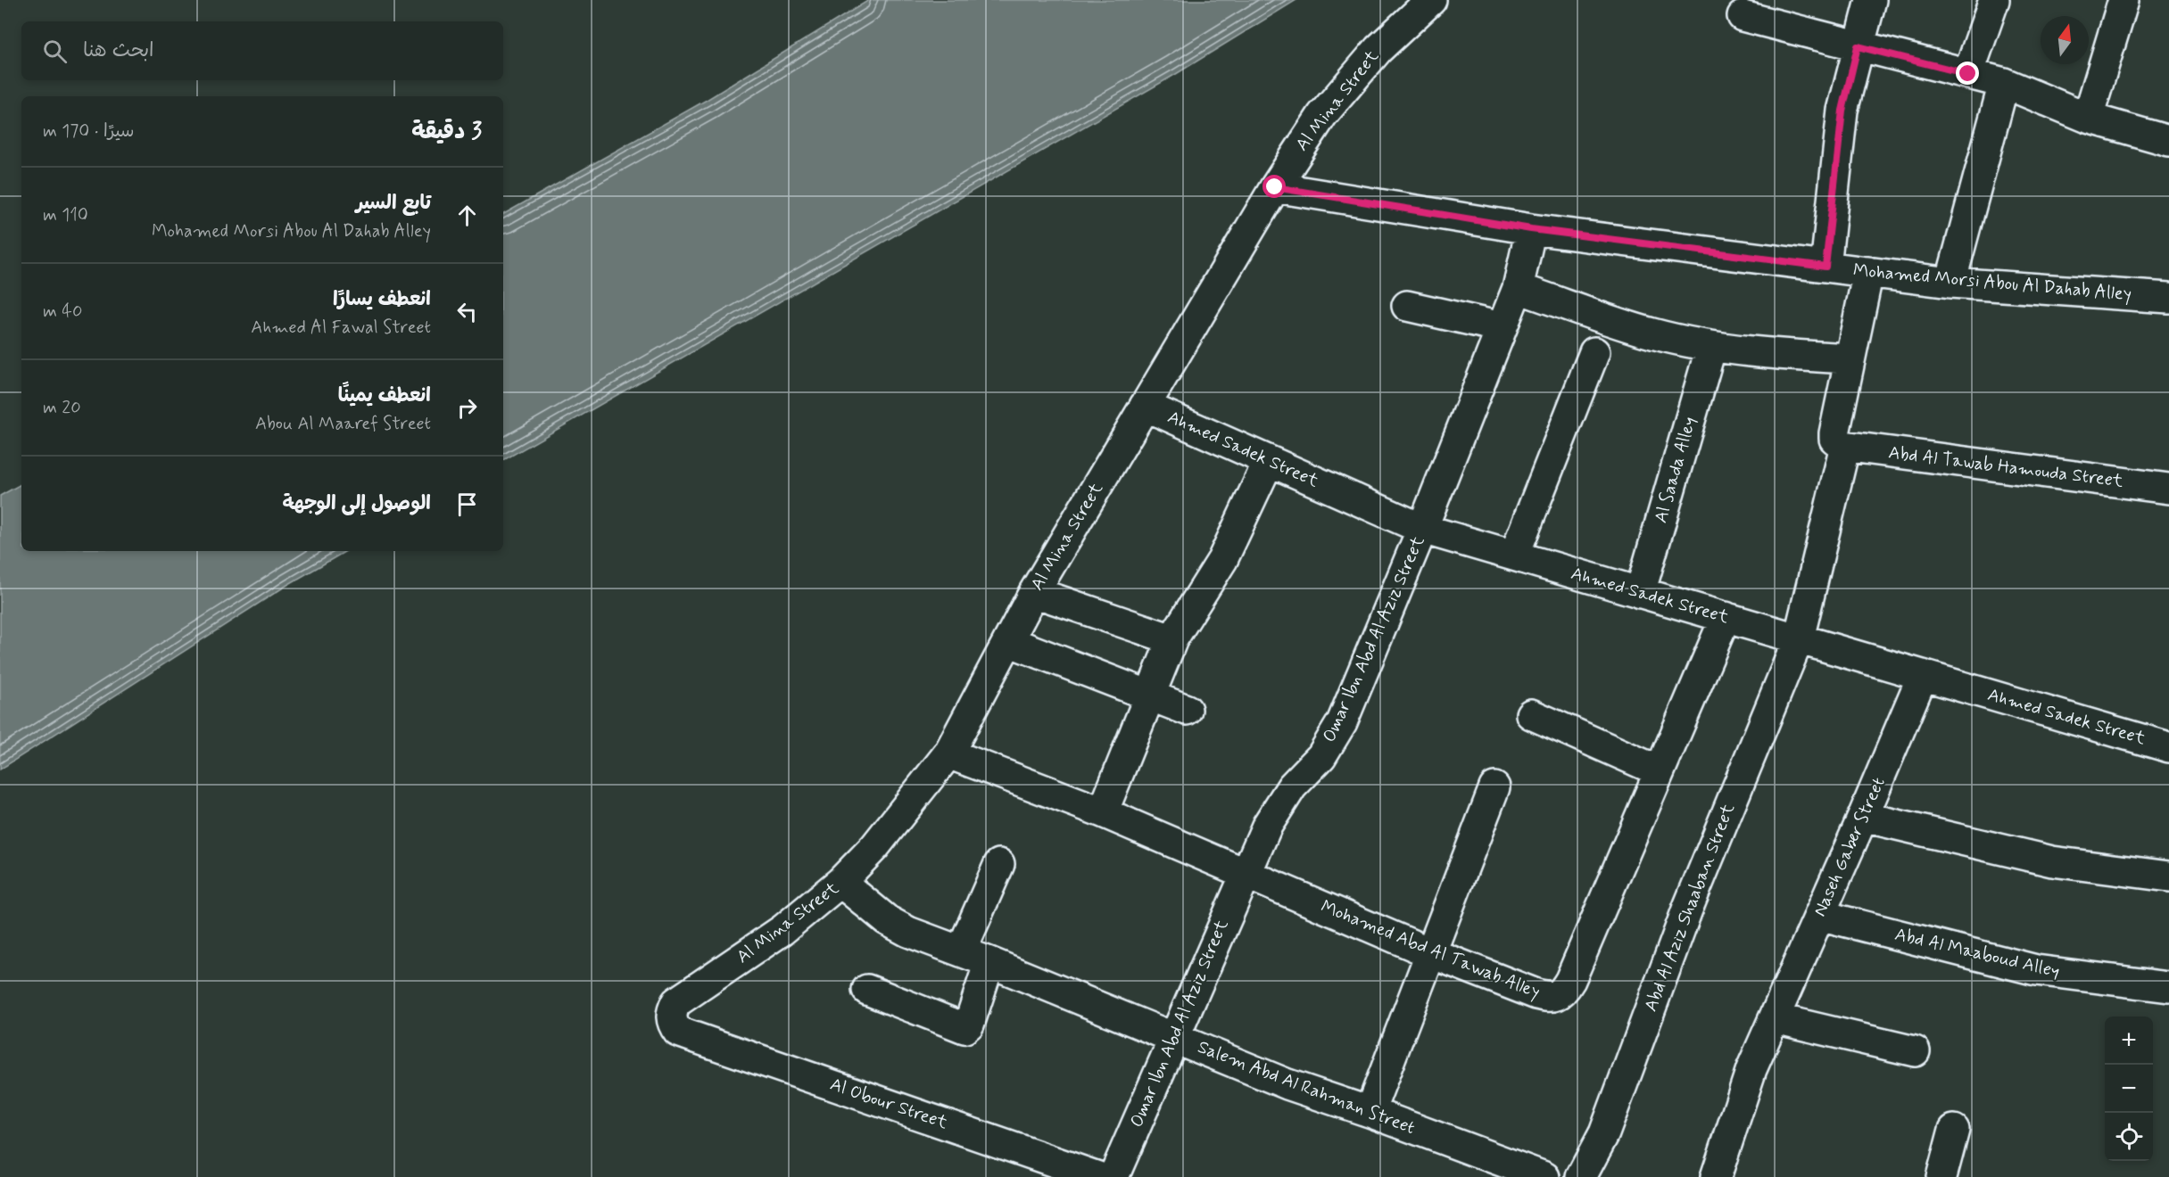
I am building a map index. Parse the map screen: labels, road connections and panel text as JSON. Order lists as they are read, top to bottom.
{
  "streets": {
    "street": [
      "Al Mina Street",
      "Mohamed Morsi Abou Al Dahab Alley",
      "Ahmed Sadek Street",
      "Abd Al Tawab Hamouda Street",
      "Al Saada Alley",
      "Omar Ibn Abd Al Aziz Street",
      "Naseh Gaber Street",
      "Abd Al Aziz Shaaban Street",
      "Mohamed Abd Al Tawab Alley",
      "Abd Al Maaboud Alley",
      "Salem Abd Al Rahman Street",
      "Al Obour Street"
    ]
  },
  "crossings": [
    ["Al Mina Street", "Mohamed Morsi Abou Al Dahab Alley"],
    ["Al Mina Street", "Ahmed Sadek Street"],
    ["Al Mina Street", "Mohamed Abd Al Tawab Alley"],
    ["Al Mina Street", "Salem Abd Al Rahman Street"],
    ["Al Mina Street", "Al Obour Street"],
    ["Mohamed Morsi Abou Al Dahab Alley", "Omar Ibn Abd Al Aziz Street"],
    ["Ahmed Sadek Street", "Al Saada Alley"],
    ["Ahmed Sadek Street", "Omar Ibn Abd Al Aziz Street"],
    ["Ahmed Sadek Street", "Naseh Gaber Street"],
    ["Ahmed Sadek Street", "Abd Al Aziz Shaaban Street"],
    ["Ahmed Sadek Street", "Mohamed Abd Al Tawab Alley"],
    ["Abd Al Tawab Hamouda Street", "Abd Al Aziz Shaaban Street"],
    ["Omar Ibn Abd Al Aziz Street", "Mohamed Abd Al Tawab Alley"],
    ["Omar Ibn Abd Al Aziz Street", "Salem Abd Al Rahman Street"],
    ["Naseh Gaber Street", "Abd Al Maaboud Alley"]
  ],
  "north": "top",
  "page": {
    "search": "ابحث هنا",
    "heading": ["3 دقيقة", "سيرًا · 170 m"],
    "list": [
      ["تابع السير", "Mohamed Morsi Abou Al Dahab Alley", "110 m"],
      ["انعطف يسارًا", "Ahmed Al Fawal Street", "40 m"],
      ["انعطف يمينًا", "Abou Al Maaref Street", "20 m"],
      "الوصول إلى الوجهة"
    ],
    "map_buttons": ["+", "−"]
  }
}
